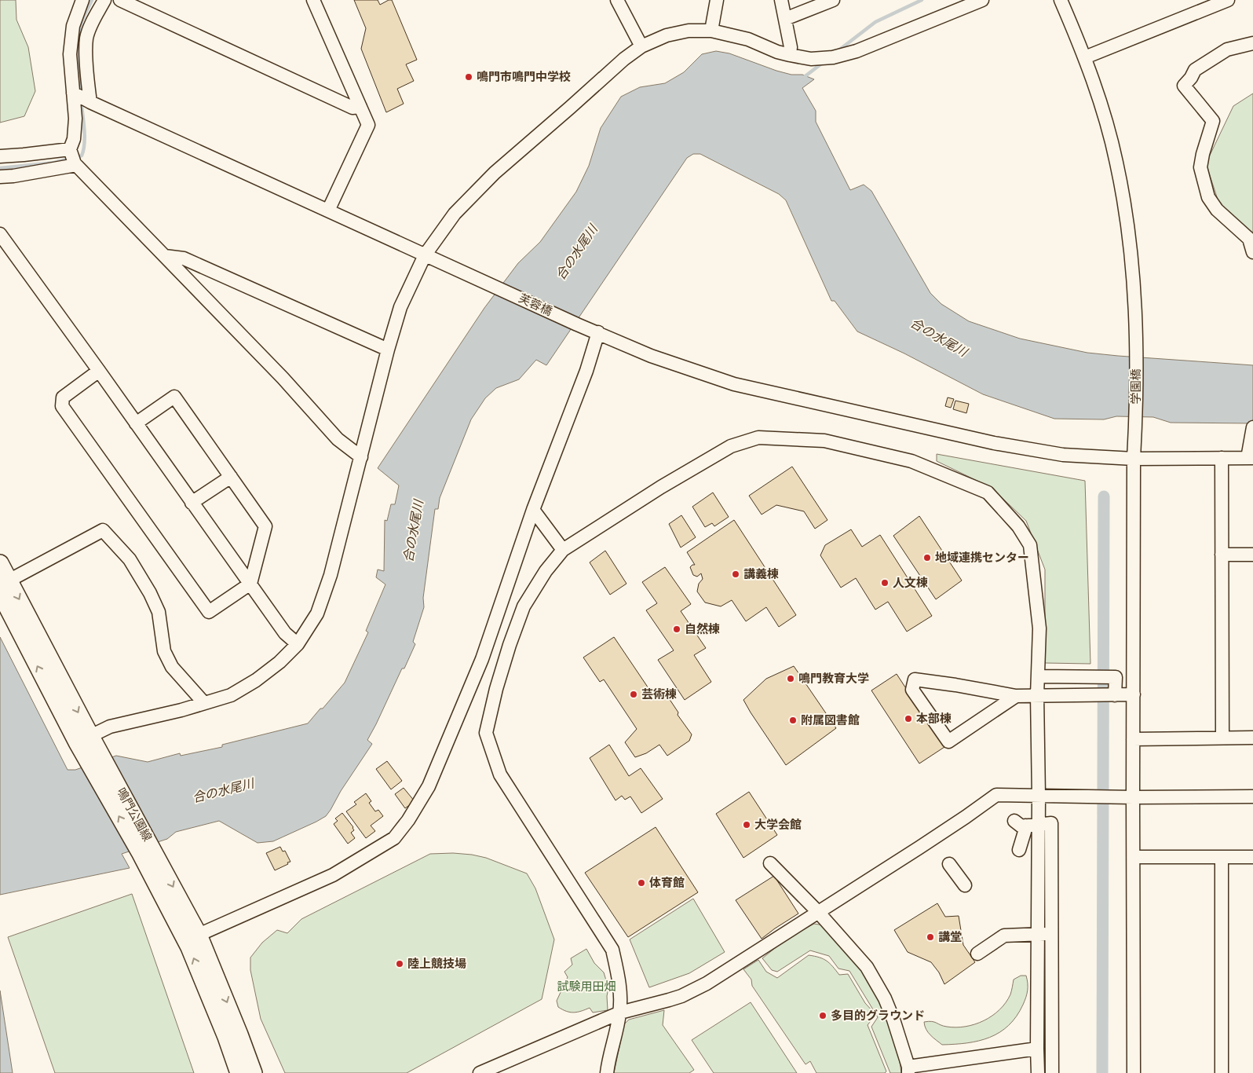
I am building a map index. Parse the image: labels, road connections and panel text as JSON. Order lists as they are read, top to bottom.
{
  "streets": {
    "main road": ["鳴門公園線"],
    "street": ["芙蓉橋", "学園橋"]
  },
  "crossings": [
    ["芙蓉橋", "学園橋"]
  ],
  "water": ["合の水尾川"],
  "parks": ["試験用田畑"],
  "places": [
    "鳴門市鳴門中学校",
    "地域連携センター",
    "講義棟",
    "人文棟",
    "自然棟",
    "鳴門教育大学",
    "芸術棟",
    "本部棟",
    "附属図書館",
    "大学会館",
    "体育館",
    "講堂",
    "陸上競技場",
    "多目的グラウンド"
  ]
}
